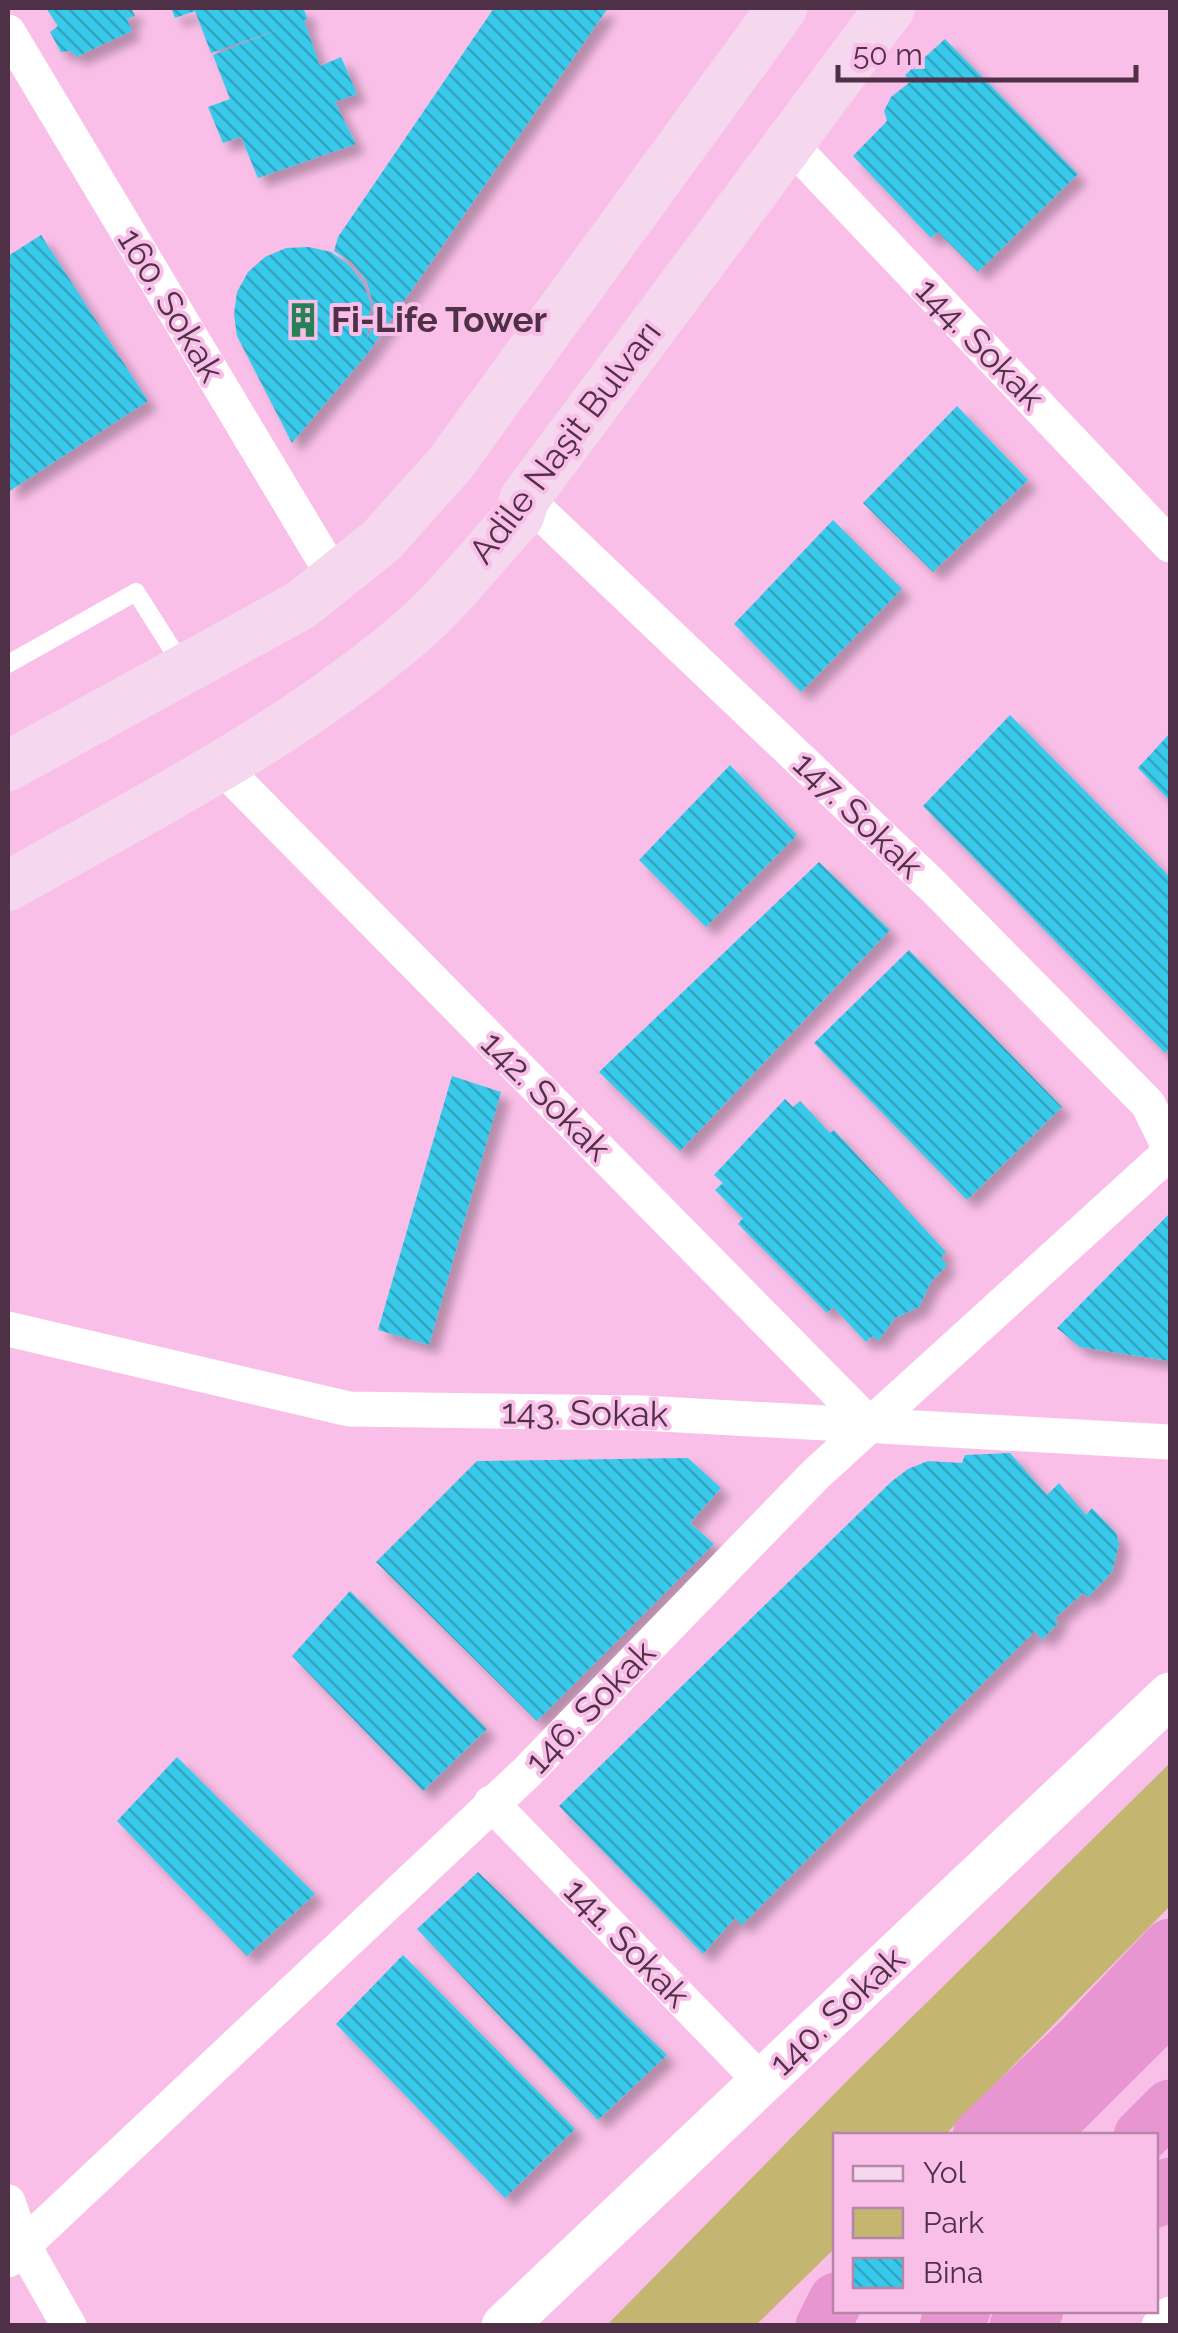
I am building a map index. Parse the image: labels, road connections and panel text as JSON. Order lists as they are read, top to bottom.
{
  "streets": {
    "main road": ["Adile Naşit Bulvarı"],
    "street": [
      "160. Sokak",
      "144. Sokak",
      "147. Sokak",
      "142. Sokak",
      "143. Sokak",
      "146. Sokak",
      "141. Sokak",
      "140. Sokak"
    ]
  },
  "crossings": [
    ["144. Sokak", "Adile Naşit Bulvarı"],
    ["Adile Naşit Bulvarı", "147. Sokak"],
    ["Adile Naşit Bulvarı", "142. Sokak"],
    ["147. Sokak", "146. Sokak"],
    ["142. Sokak", "143. Sokak"],
    ["142. Sokak", "146. Sokak"],
    ["143. Sokak", "146. Sokak"],
    ["146. Sokak", "141. Sokak"],
    ["141. Sokak", "140. Sokak"]
  ],
  "places": {
    "building": ["Fi-Life Tower"]
  },
  "legend": ["Yol", "Park", "Bina"],
  "scale_bar": "50 m"
}
